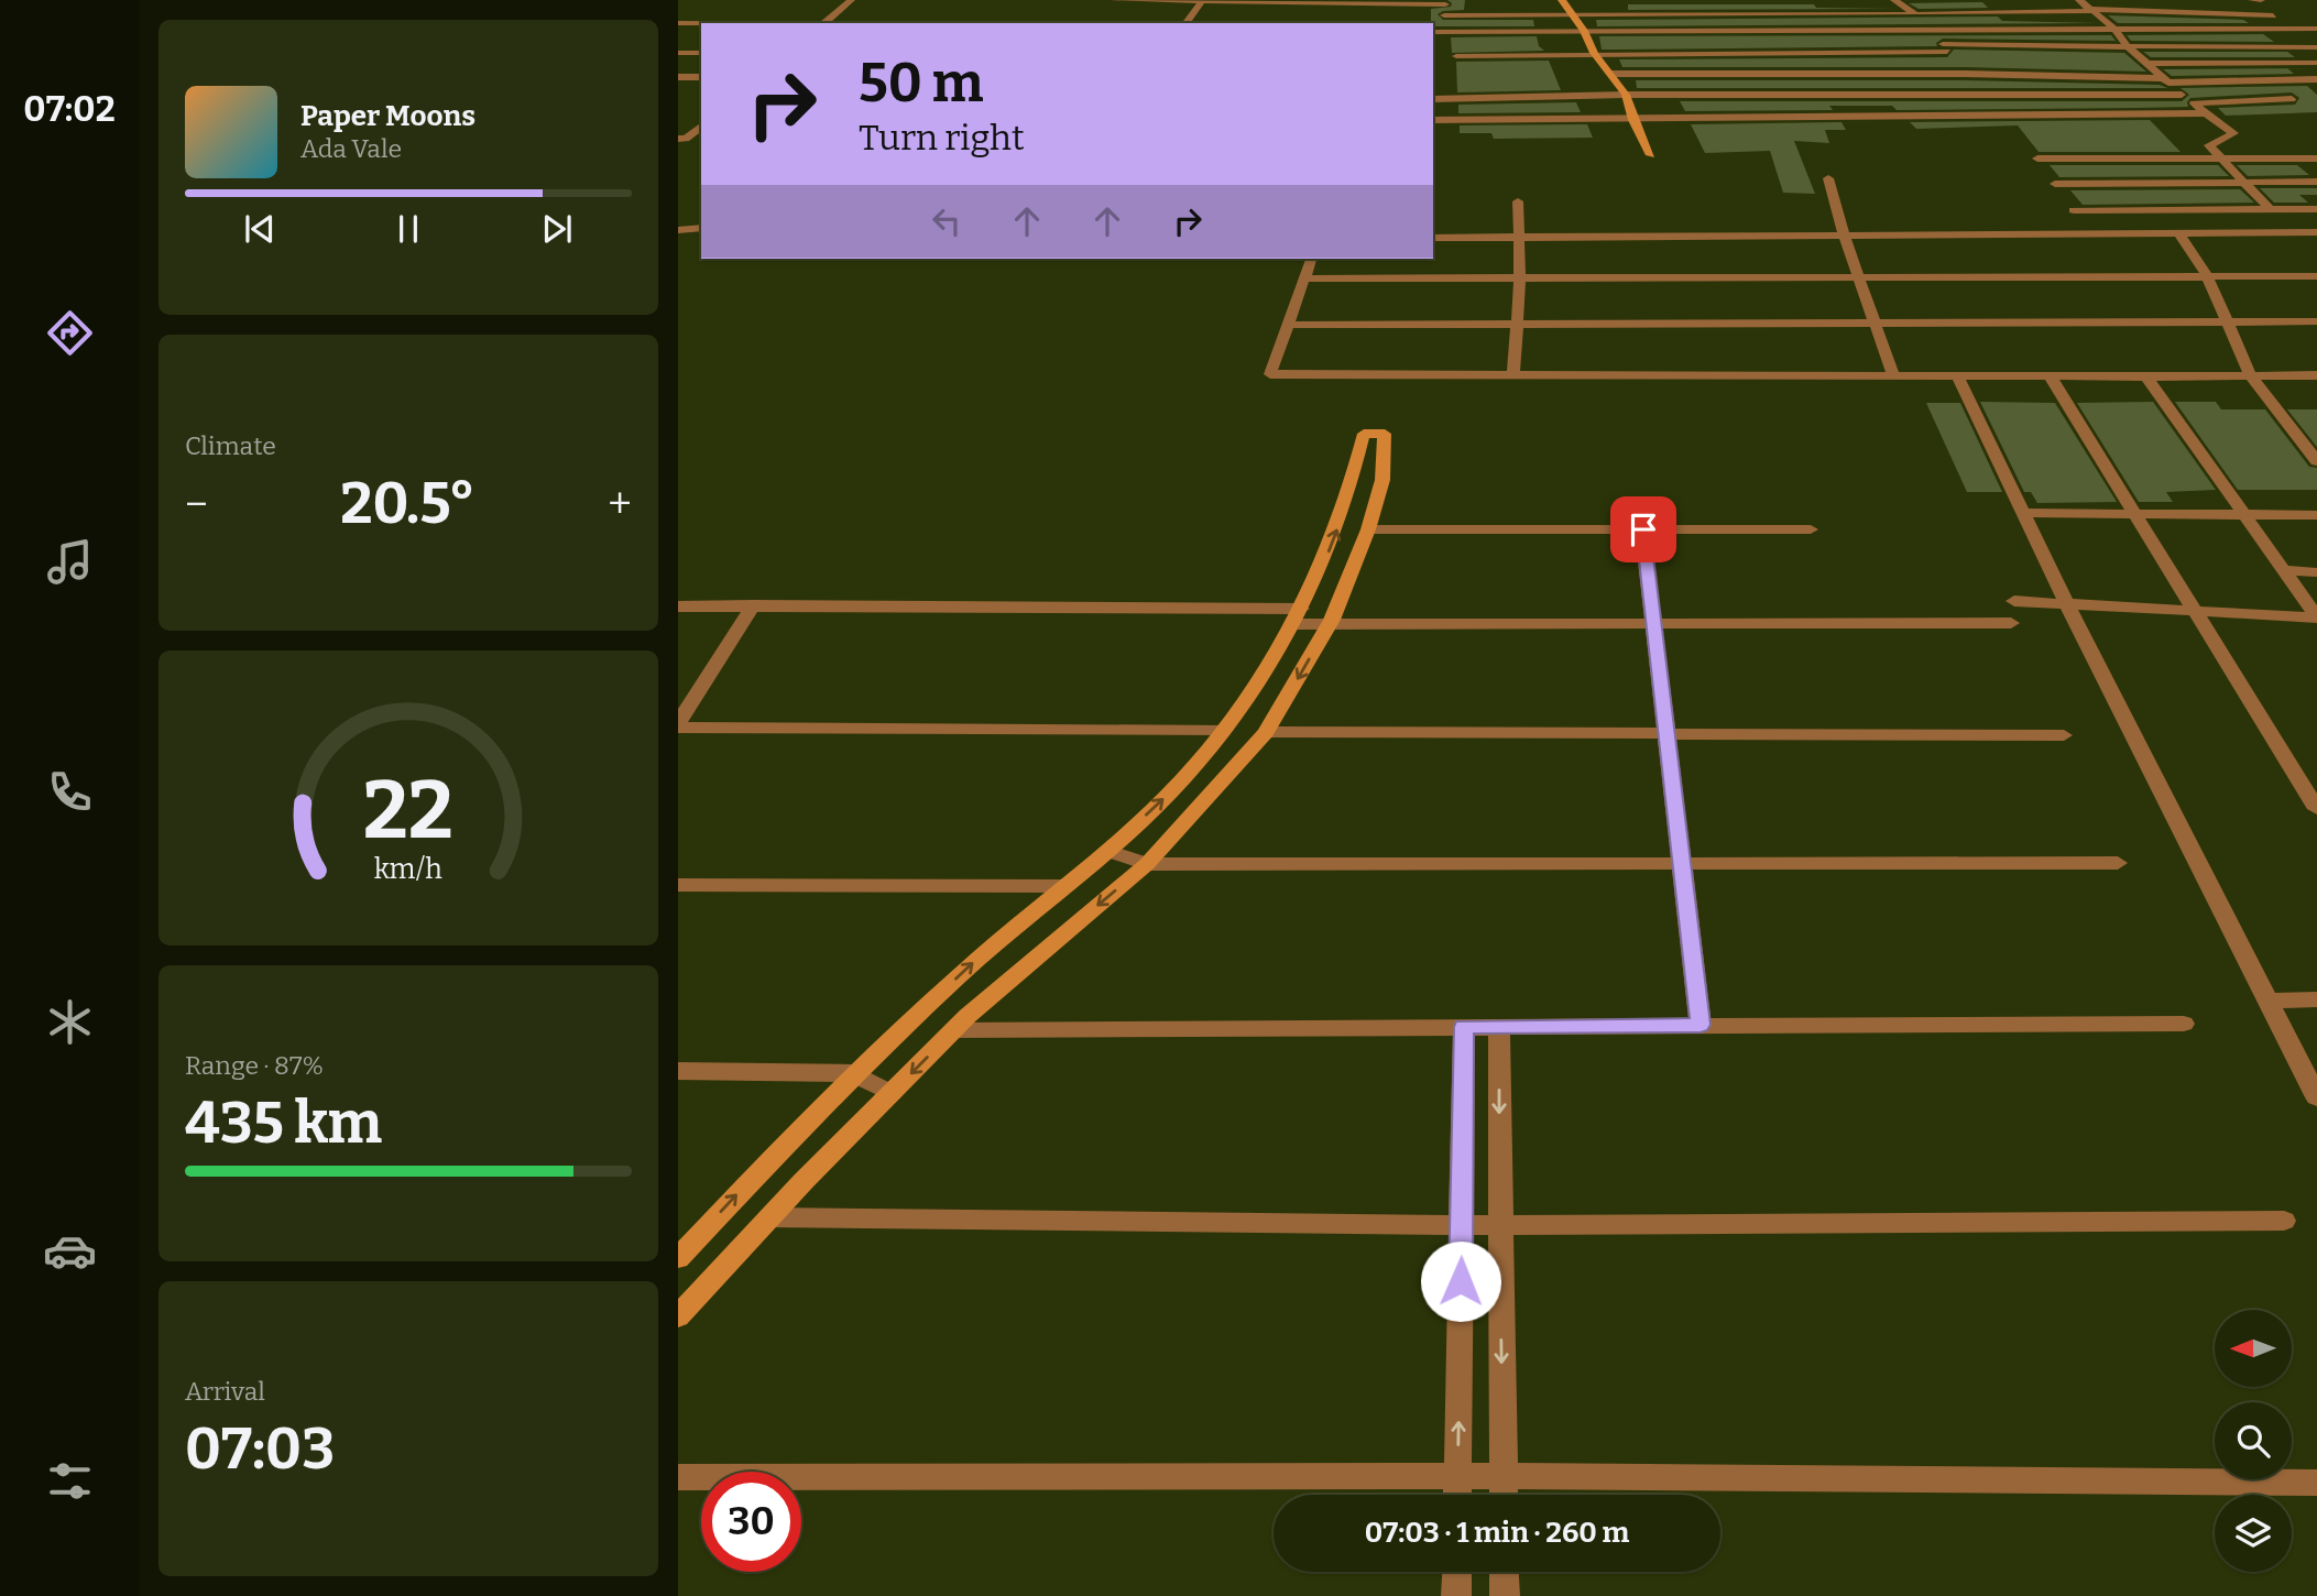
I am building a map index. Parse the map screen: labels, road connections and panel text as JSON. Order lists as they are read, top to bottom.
{
  "north": "left",
  "page": {
    "tabs": "07:02",
    "turn": ["50 m", "Turn right"],
    "song": ["Paper Moons", "Ada Vale"],
    "tile": [
      "Climate",
      ["Range · 87%", "435 km"],
      ["Arrival", "07:03"]
    ],
    "heat": ["−", "20.5°", "+"],
    "limit": "30",
    "trip": "07:03 · 1 min · 260 m",
    "gauge": ["22", "km/h"]
  }
}
